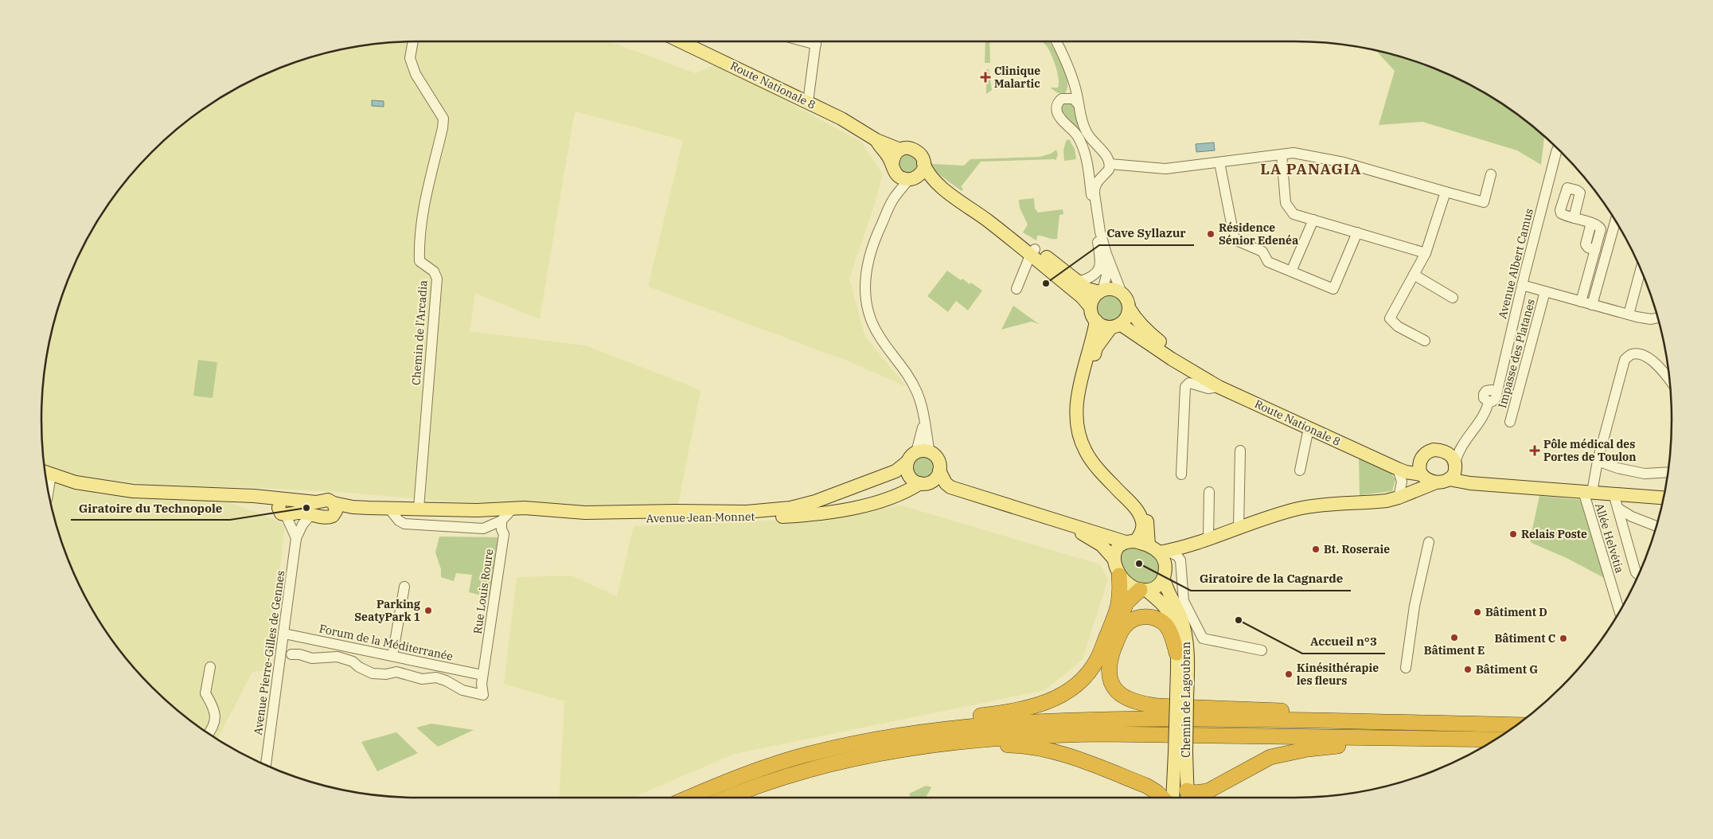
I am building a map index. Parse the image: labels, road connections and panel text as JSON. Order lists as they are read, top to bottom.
{
  "streets": {
    "main road": ["Route Nationale 8", "Avenue Jean Monnet", "Chemin de Lagoubran"],
    "street": [
      "Avenue Albert Camus",
      "Chemin de l'Arcadia",
      "Impasse des Platanes",
      "Allée Helvétia",
      "Rue Louis Roure",
      "Forum de la Méditerranée",
      "Avenue Pierre-Gilles de Gennes"
    ]
  },
  "crossings": [
    ["Route Nationale 8", "Chemin de Lagoubran"],
    ["Chemin de l'Arcadia", "Avenue Jean Monnet"],
    ["Avenue Jean Monnet", "Rue Louis Roure"],
    ["Rue Louis Roure", "Forum de la Méditerranée"],
    ["Forum de la Méditerranée", "Avenue Pierre-Gilles de Gennes"]
  ],
  "districts": ["LA PANAGIA"],
  "places": {
    "health": ["Clinique Malartic", "Pôle médical des Portes de Toulon"],
    "other": [
      "Résidence Sénior Edenéa",
      "Cave Syllazur",
      "Giratoire du Technopole",
      "Relais Poste",
      "Bt. Roseraie",
      "Giratoire de la Cagnarde",
      "Parking SeatyPark 1",
      "Bâtiment D",
      "Accueil n°3",
      "Bâtiment E",
      "Bâtiment C",
      "Bâtiment G",
      "Kinésithérapie les fleurs"
    ]
  }
}
